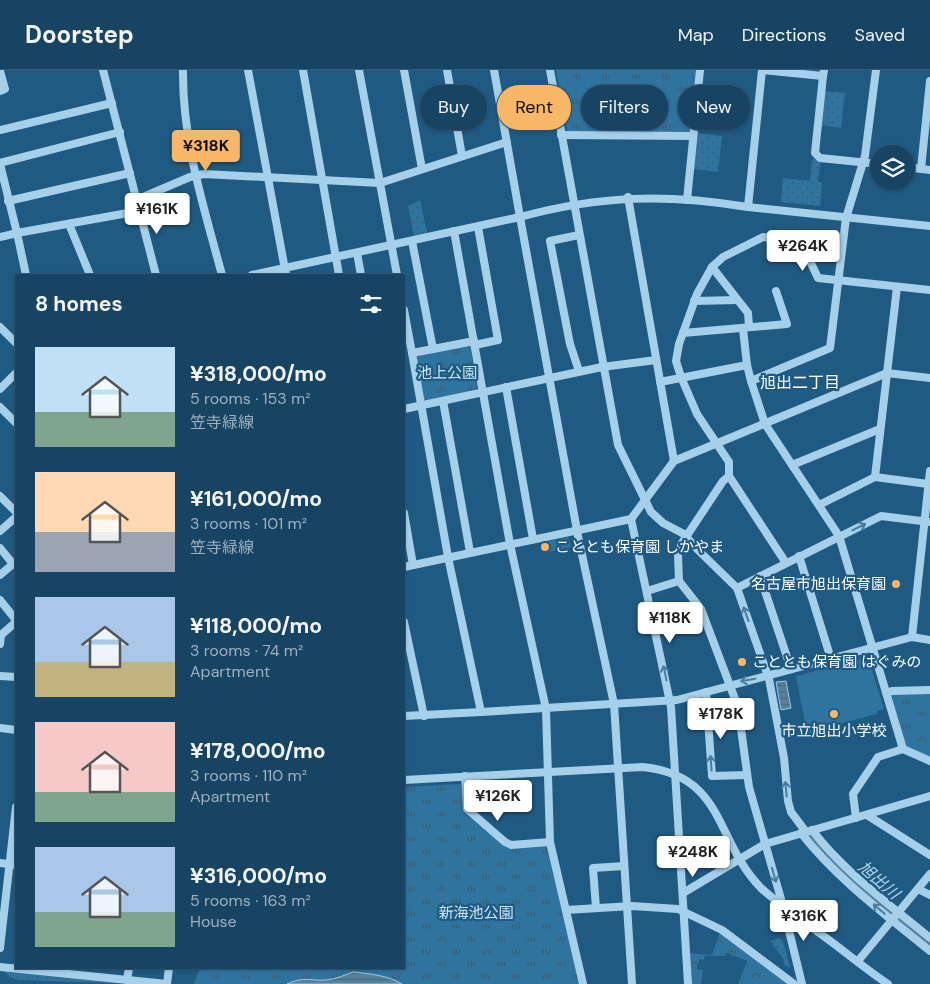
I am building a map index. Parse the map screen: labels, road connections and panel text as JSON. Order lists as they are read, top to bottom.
{
  "districts": ["旭出二丁目"],
  "water": ["旭出川"],
  "parks": ["池上公園", "新海池公園"],
  "places": [
    "こととも保育園 しかやま",
    "名古屋市旭出保育園",
    "こととも保育園 はぐみの",
    "市立旭出小学校"
  ],
  "page": {
    "header": "Doorstep",
    "nav": ["Map", "Directions", "Saved"],
    "chip": [
      "Buy",
      "Rent",
      "Filters",
      "New"
    ],
    "price": [
      "¥318K",
      "¥161K",
      "¥264K",
      "¥118K",
      "¥178K",
      "¥126K",
      "¥248K",
      "¥316K"
    ],
    "heading": "8 homes",
    "list": [
      {
        "name": "¥318,000/mo",
        "note": "5 rooms · 153 m² · 笠寺緑線"
      },
      {
        "name": "¥161,000/mo",
        "note": "3 rooms · 101 m² · 笠寺緑線"
      },
      {
        "name": "¥118,000/mo",
        "note": "3 rooms · 74 m² · Apartment"
      },
      {
        "name": "¥178,000/mo",
        "note": "3 rooms · 110 m² · Apartment"
      },
      {
        "name": "¥316,000/mo",
        "note": "5 rooms · 163 m² · House"
      }
    ]
  }
}
